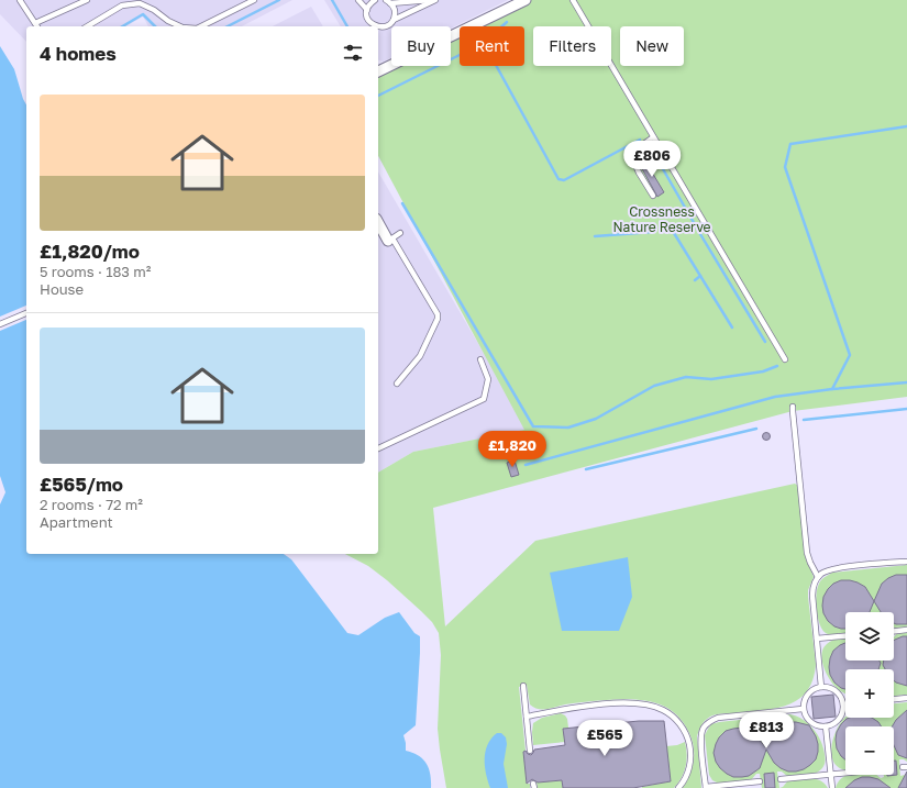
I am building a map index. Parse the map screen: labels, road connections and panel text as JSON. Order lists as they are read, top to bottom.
{
  "parks": ["Crossness Nature Reserve"],
  "page": {
    "chip": [
      "Buy",
      "Rent",
      "Filters",
      "New"
    ],
    "heading": "4 homes",
    "list": [
      {
        "name": "£1,820/mo",
        "note": "5 rooms · 183 m² · House"
      },
      {
        "name": "£565/mo",
        "note": "2 rooms · 72 m² · Apartment"
      }
    ],
    "price": [
      "£806",
      "£1,820",
      "£813",
      "£565"
    ],
    "map_buttons": ["+", "−"]
  }
}
